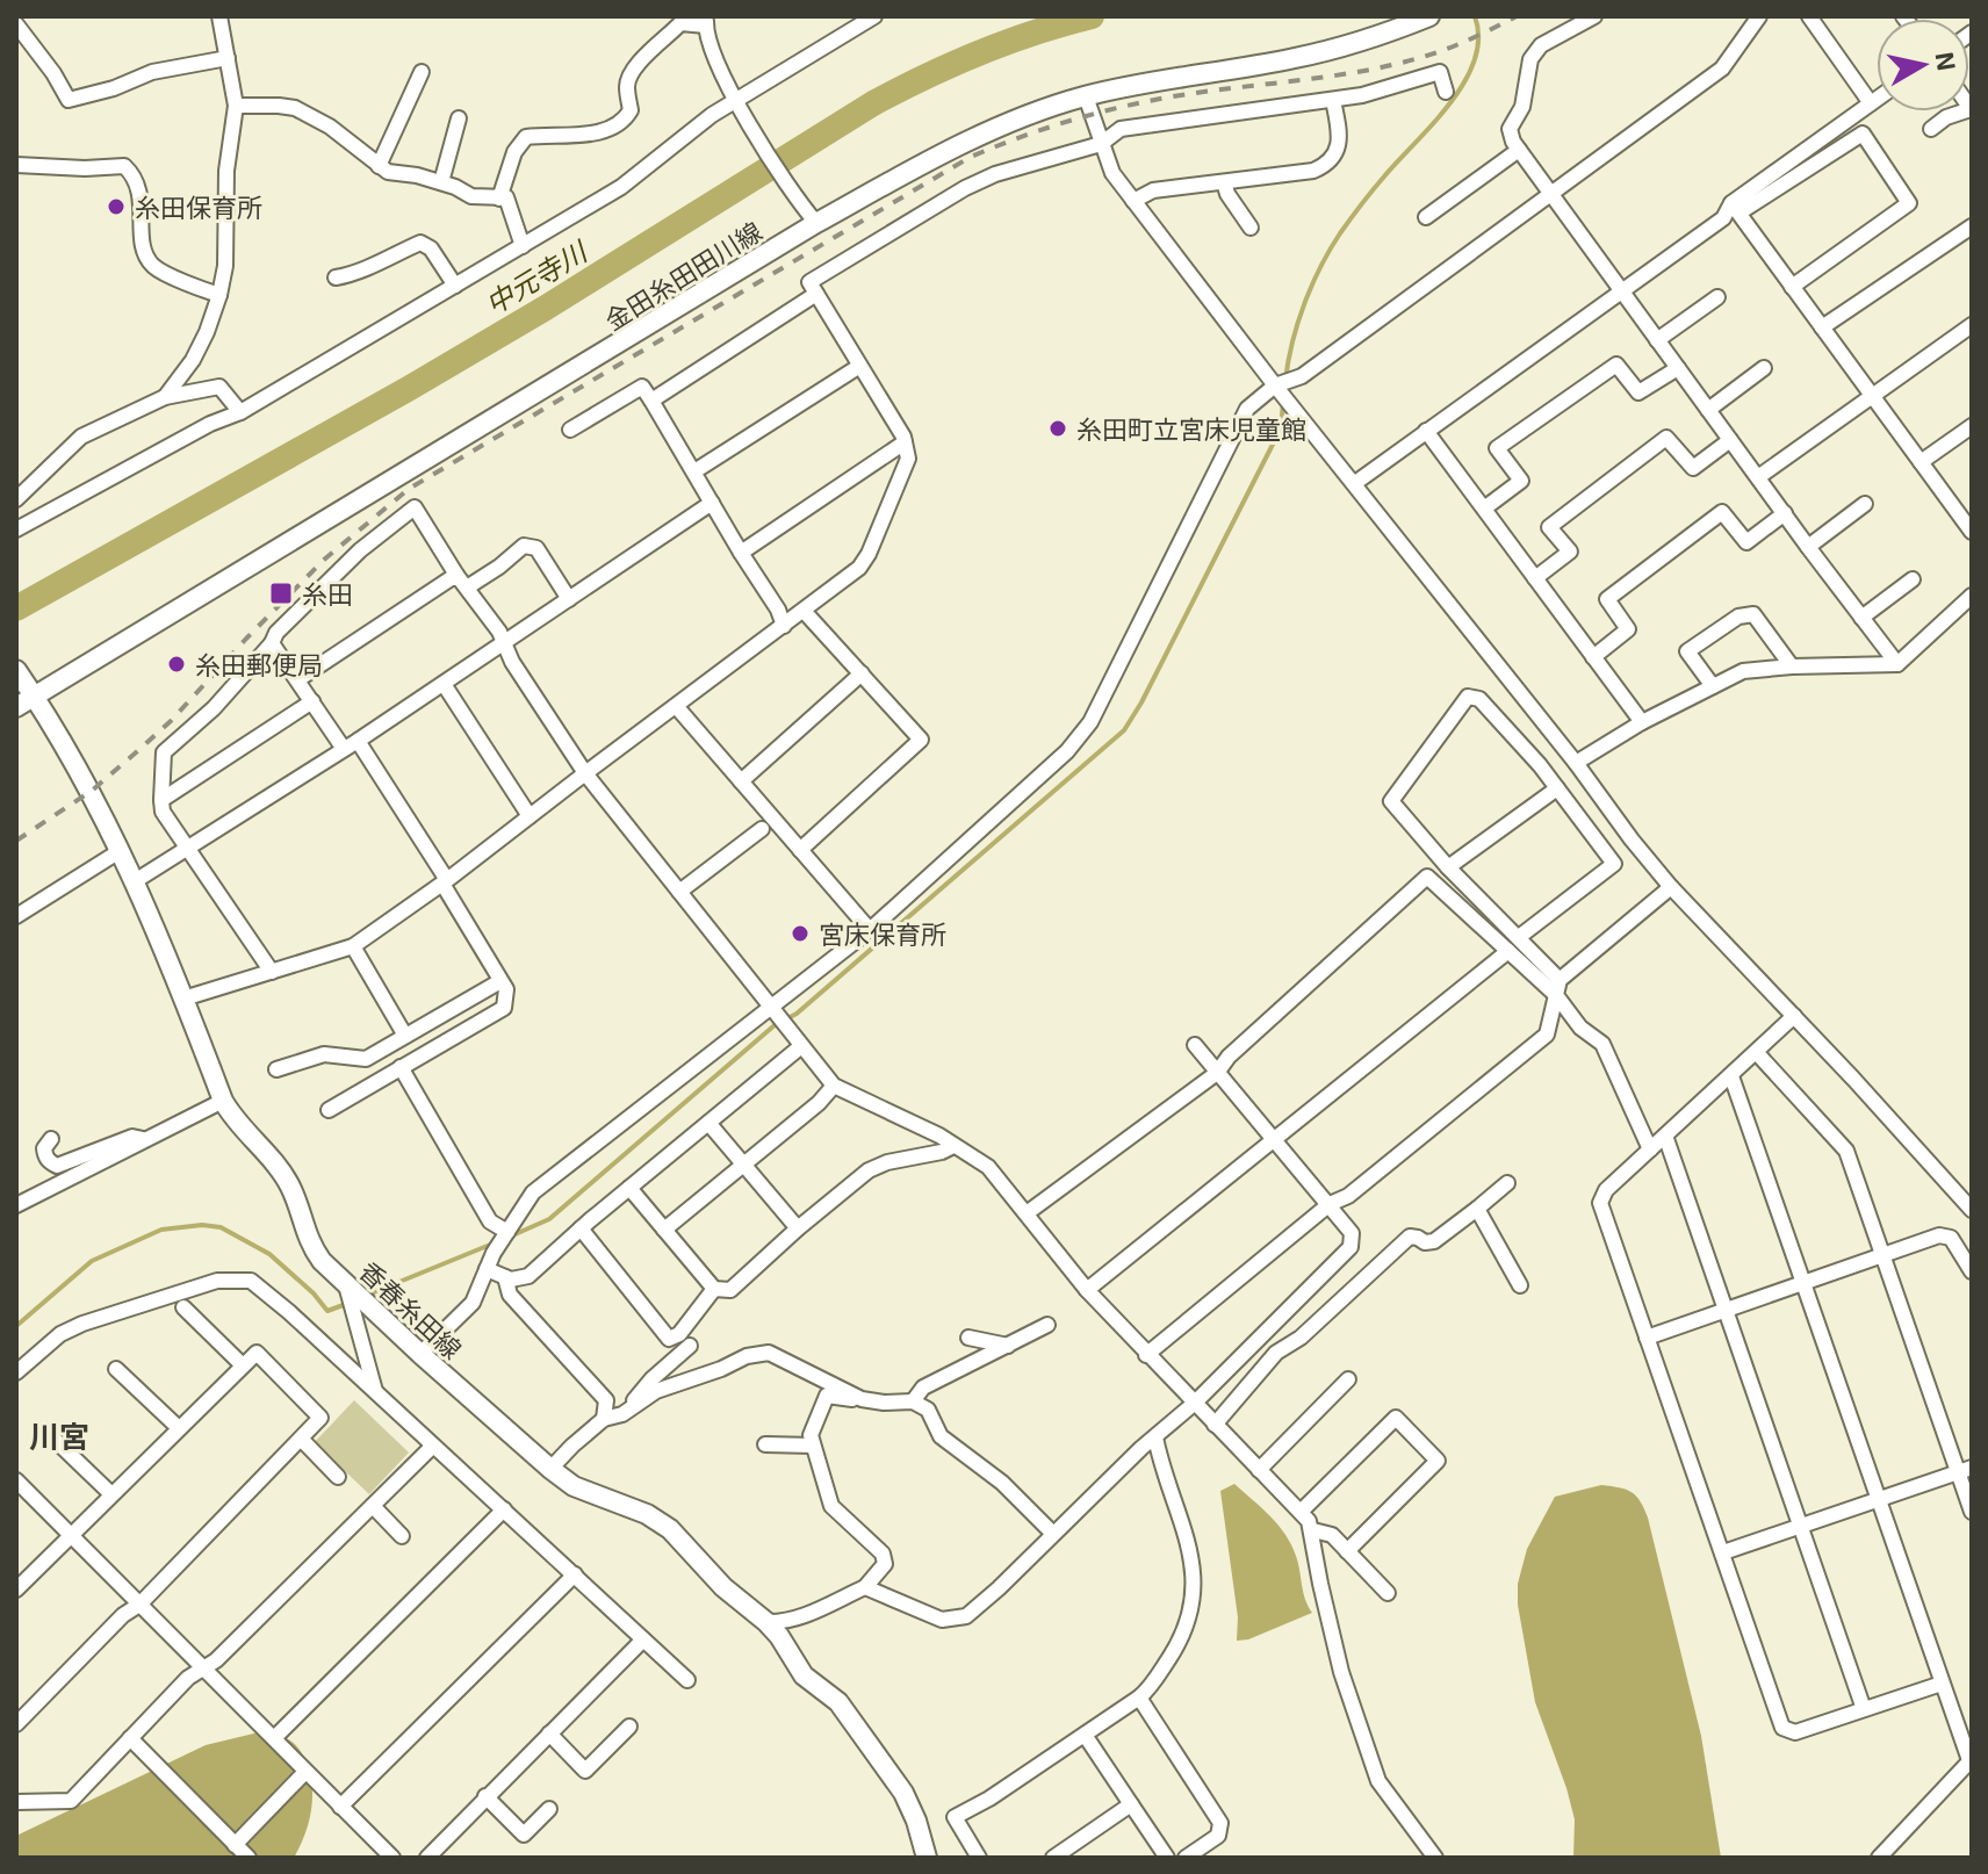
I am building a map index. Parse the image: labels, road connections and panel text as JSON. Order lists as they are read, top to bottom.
{
  "streets": {
    "main road": ["金田糸田田川線", "香春糸田線"]
  },
  "crossings": [
    ["金田糸田田川線", "香春糸田線"]
  ],
  "districts": ["川宮"],
  "water": ["中元寺川"],
  "places": {
    "other": [
      "糸田保育所",
      "糸田町立宮床児童館",
      "糸田郵便局",
      "宮床保育所"
    ],
    "transit": ["糸田"]
  },
  "north": "right"
}
